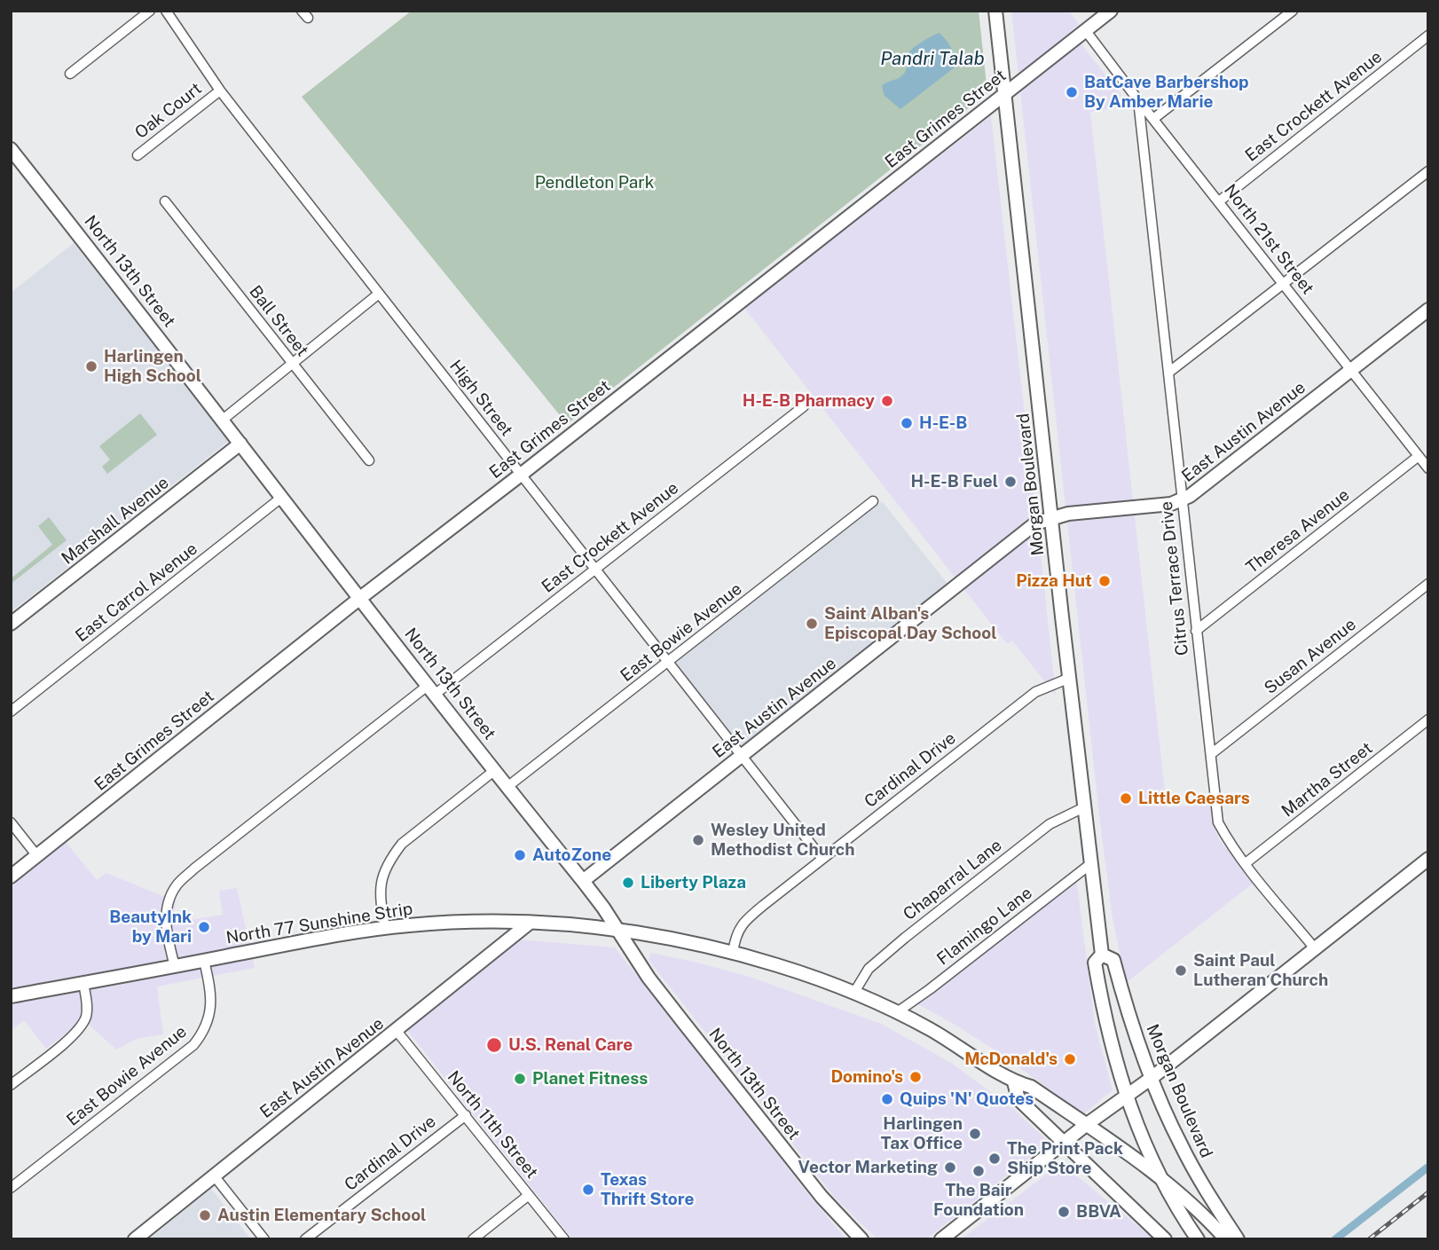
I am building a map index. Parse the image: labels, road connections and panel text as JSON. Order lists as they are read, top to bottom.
{
  "streets": {
    "street": [
      "East Crockett Avenue",
      "Oak Court",
      "East Grimes Street",
      "North 21st Street",
      "North 13th Street",
      "Ball Street",
      "High Street",
      "East Austin Avenue",
      "Morgan Boulevard",
      "Marshall Avenue",
      "Theresa Avenue",
      "Citrus Terrace Drive",
      "East Carrol Avenue",
      "East Bowie Avenue",
      "Susan Avenue",
      "Cardinal Drive",
      "Martha Street",
      "Chaparral Lane",
      "North 77 Sunshine Strip",
      "Flamingo Lane",
      "North 11th Street"
    ]
  },
  "crossings": [
    ["East Crockett Avenue", "North 21st Street"],
    ["East Crockett Avenue", "North 13th Street"],
    ["East Crockett Avenue", "High Street"],
    ["East Crockett Avenue", "North 77 Sunshine Strip"],
    ["Oak Court", "High Street"],
    ["East Grimes Street", "North 21st Street"],
    ["East Grimes Street", "North 13th Street"],
    ["East Grimes Street", "High Street"],
    ["East Grimes Street", "Morgan Boulevard"],
    ["North 21st Street", "East Austin Avenue"],
    ["North 21st Street", "Theresa Avenue"],
    ["North 21st Street", "Citrus Terrace Drive"],
    ["North 13th Street", "East Austin Avenue"],
    ["North 13th Street", "Marshall Avenue"],
    ["North 13th Street", "East Carrol Avenue"],
    ["North 13th Street", "East Bowie Avenue"],
    ["North 13th Street", "North 77 Sunshine Strip"],
    ["High Street", "East Austin Avenue"],
    ["High Street", "East Bowie Avenue"],
    ["High Street", "Cardinal Drive"],
    ["East Austin Avenue", "Morgan Boulevard"],
    ["East Austin Avenue", "Citrus Terrace Drive"],
    ["East Austin Avenue", "North 77 Sunshine Strip"],
    ["East Austin Avenue", "North 11th Street"],
    ["Morgan Boulevard", "Cardinal Drive"],
    ["Morgan Boulevard", "Chaparral Lane"],
    ["Morgan Boulevard", "North 77 Sunshine Strip"],
    ["Morgan Boulevard", "Flamingo Lane"],
    ["Theresa Avenue", "Citrus Terrace Drive"],
    ["Citrus Terrace Drive", "Susan Avenue"],
    ["Citrus Terrace Drive", "Martha Street"],
    ["East Bowie Avenue", "North 77 Sunshine Strip"],
    ["Cardinal Drive", "North 77 Sunshine Strip"],
    ["Cardinal Drive", "North 11th Street"],
    ["Chaparral Lane", "North 77 Sunshine Strip"],
    ["North 77 Sunshine Strip", "Flamingo Lane"]
  ],
  "water": ["Pandri Talab"],
  "parks": ["Pendleton Park"],
  "places": [
    "BatCave Barbershop By Amber Marie",
    "Harlingen High School",
    "H-E-B Pharmacy",
    "H-E-B",
    "H-E-B Fuel",
    "Pizza Hut",
    "Saint Alban's Episcopal Day School",
    "Little Caesars",
    "Wesley United Methodist Church",
    "AutoZone",
    "Liberty Plaza",
    "BeautyInk by Mari",
    "Saint Paul Lutheran Church",
    "U.S. Renal Care",
    "McDonald's",
    "Domino's",
    "Planet Fitness",
    "Quips 'N' Quotes",
    "Harlingen Tax Office",
    "The Print Pack Ship Store",
    "Vector Marketing",
    "The Bair Foundation",
    "Texas Thrift Store",
    "BBVA",
    "Austin Elementary School"
  ]
}
